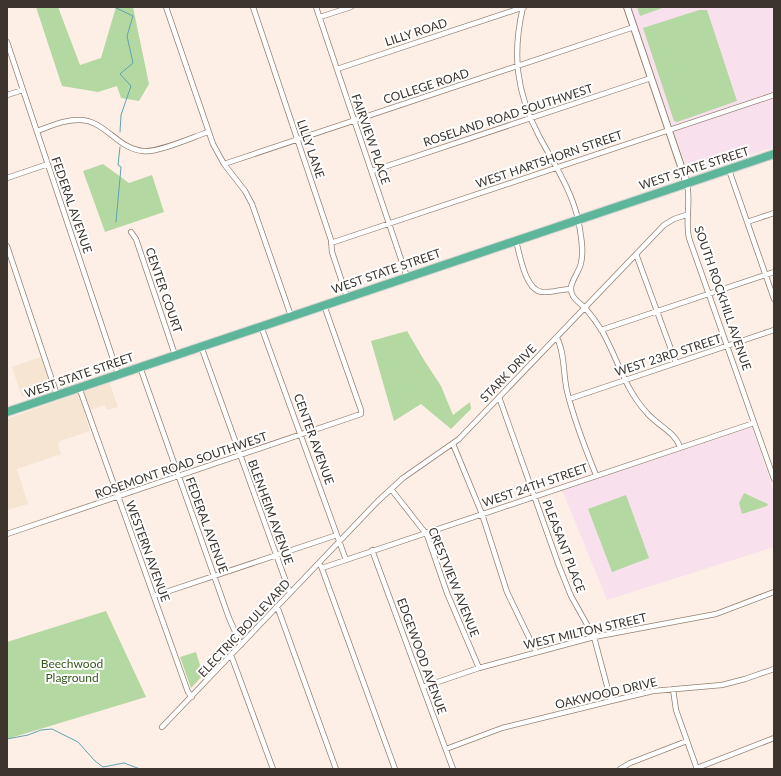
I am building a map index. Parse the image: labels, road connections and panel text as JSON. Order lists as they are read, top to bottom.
{
  "streets": {
    "highway": ["WEST STATE STREET"],
    "street": [
      "LILLY ROAD",
      "COLLEGE ROAD",
      "ROSELAND ROAD SOUTHWEST",
      "FAIRVIEW PLACE",
      "LILLY LANE",
      "WEST HARTSHORN STREET",
      "FEDERAL AVENUE",
      "CENTER COURT",
      "SOUTH ROCKHILL AVENUE",
      "WEST 23RD STREET",
      "STARK DRIVE",
      "CENTER AVENUE",
      "ROSEMONT ROAD SOUTHWEST",
      "WEST 24TH STREET",
      "BLENHEIM AVENUE",
      "PLEASANT PLACE",
      "WESTERN AVENUE",
      "CRESTVIEW AVENUE",
      "ELECTRIC BOULEVARD",
      "WEST MILTON STREET",
      "EDGEWOOD AVENUE",
      "OAKWOOD DRIVE"
    ]
  },
  "crossings": [
    ["LILLY ROAD", "FAIRVIEW PLACE"],
    ["COLLEGE ROAD", "FAIRVIEW PLACE"],
    ["COLLEGE ROAD", "LILLY LANE"],
    ["COLLEGE ROAD", "SOUTH ROCKHILL AVENUE"],
    ["ROSELAND ROAD SOUTHWEST", "FAIRVIEW PLACE"],
    ["ROSELAND ROAD SOUTHWEST", "SOUTH ROCKHILL AVENUE"],
    ["FAIRVIEW PLACE", "WEST HARTSHORN STREET"],
    ["FAIRVIEW PLACE", "WEST STATE STREET"],
    ["LILLY LANE", "WEST HARTSHORN STREET"],
    ["LILLY LANE", "WEST STATE STREET"],
    ["WEST HARTSHORN STREET", "SOUTH ROCKHILL AVENUE"],
    ["WEST STATE STREET", "FEDERAL AVENUE"],
    ["WEST STATE STREET", "CENTER COURT"],
    ["WEST STATE STREET", "SOUTH ROCKHILL AVENUE"],
    ["WEST STATE STREET", "CENTER AVENUE"],
    ["WEST STATE STREET", "ROSEMONT ROAD SOUTHWEST"],
    ["WEST STATE STREET", "BLENHEIM AVENUE"],
    ["WEST STATE STREET", "WESTERN AVENUE"],
    ["FEDERAL AVENUE", "ROSEMONT ROAD SOUTHWEST"],
    ["FEDERAL AVENUE", "ELECTRIC BOULEVARD"],
    ["SOUTH ROCKHILL AVENUE", "WEST 23RD STREET"],
    ["SOUTH ROCKHILL AVENUE", "STARK DRIVE"],
    ["SOUTH ROCKHILL AVENUE", "WEST 24TH STREET"],
    ["STARK DRIVE", "CENTER AVENUE"],
    ["STARK DRIVE", "PLEASANT PLACE"],
    ["STARK DRIVE", "CRESTVIEW AVENUE"],
    ["STARK DRIVE", "ELECTRIC BOULEVARD"],
    ["CENTER AVENUE", "ROSEMONT ROAD SOUTHWEST"],
    ["CENTER AVENUE", "WEST 24TH STREET"],
    ["CENTER AVENUE", "ELECTRIC BOULEVARD"],
    ["ROSEMONT ROAD SOUTHWEST", "BLENHEIM AVENUE"],
    ["ROSEMONT ROAD SOUTHWEST", "WESTERN AVENUE"],
    ["WEST 24TH STREET", "PLEASANT PLACE"],
    ["WEST 24TH STREET", "CRESTVIEW AVENUE"],
    ["WEST 24TH STREET", "ELECTRIC BOULEVARD"],
    ["WEST 24TH STREET", "EDGEWOOD AVENUE"],
    ["BLENHEIM AVENUE", "ELECTRIC BOULEVARD"],
    ["PLEASANT PLACE", "WEST MILTON STREET"],
    ["PLEASANT PLACE", "OAKWOOD DRIVE"],
    ["WESTERN AVENUE", "ELECTRIC BOULEVARD"],
    ["CRESTVIEW AVENUE", "WEST MILTON STREET"],
    ["WEST MILTON STREET", "EDGEWOOD AVENUE"],
    ["EDGEWOOD AVENUE", "OAKWOOD DRIVE"]
  ],
  "parks": ["Beechwood Plaground"]
}
